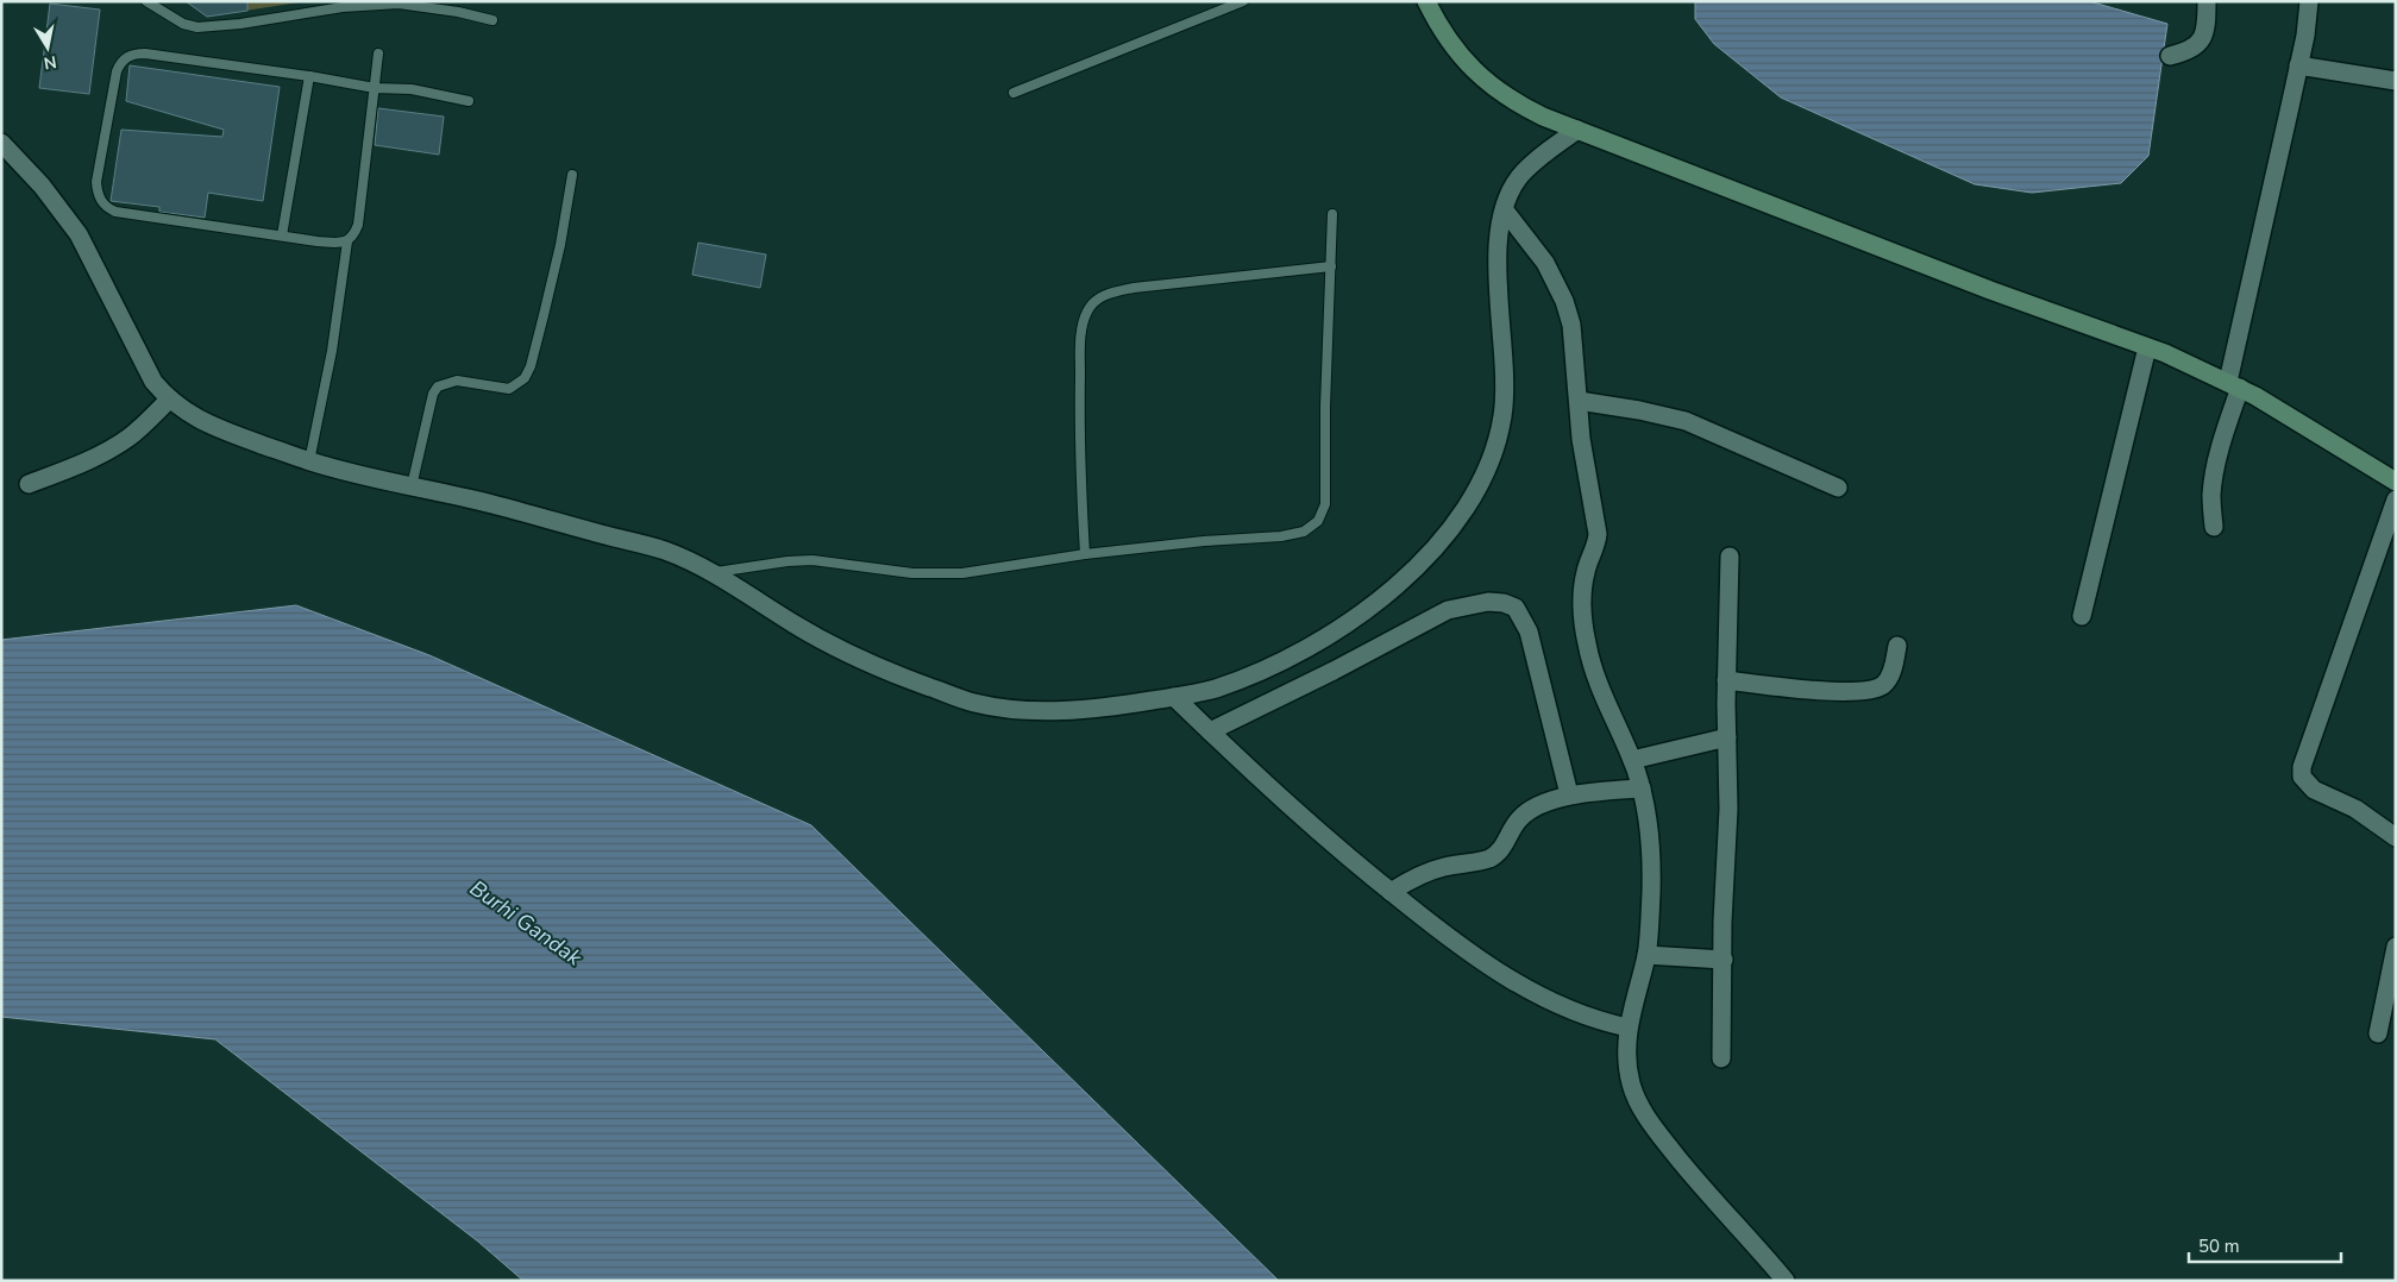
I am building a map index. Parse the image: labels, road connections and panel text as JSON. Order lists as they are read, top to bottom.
{
  "water": ["Burhi Gandak"],
  "scale_bar": "50 m",
  "north": "bottom"
}
